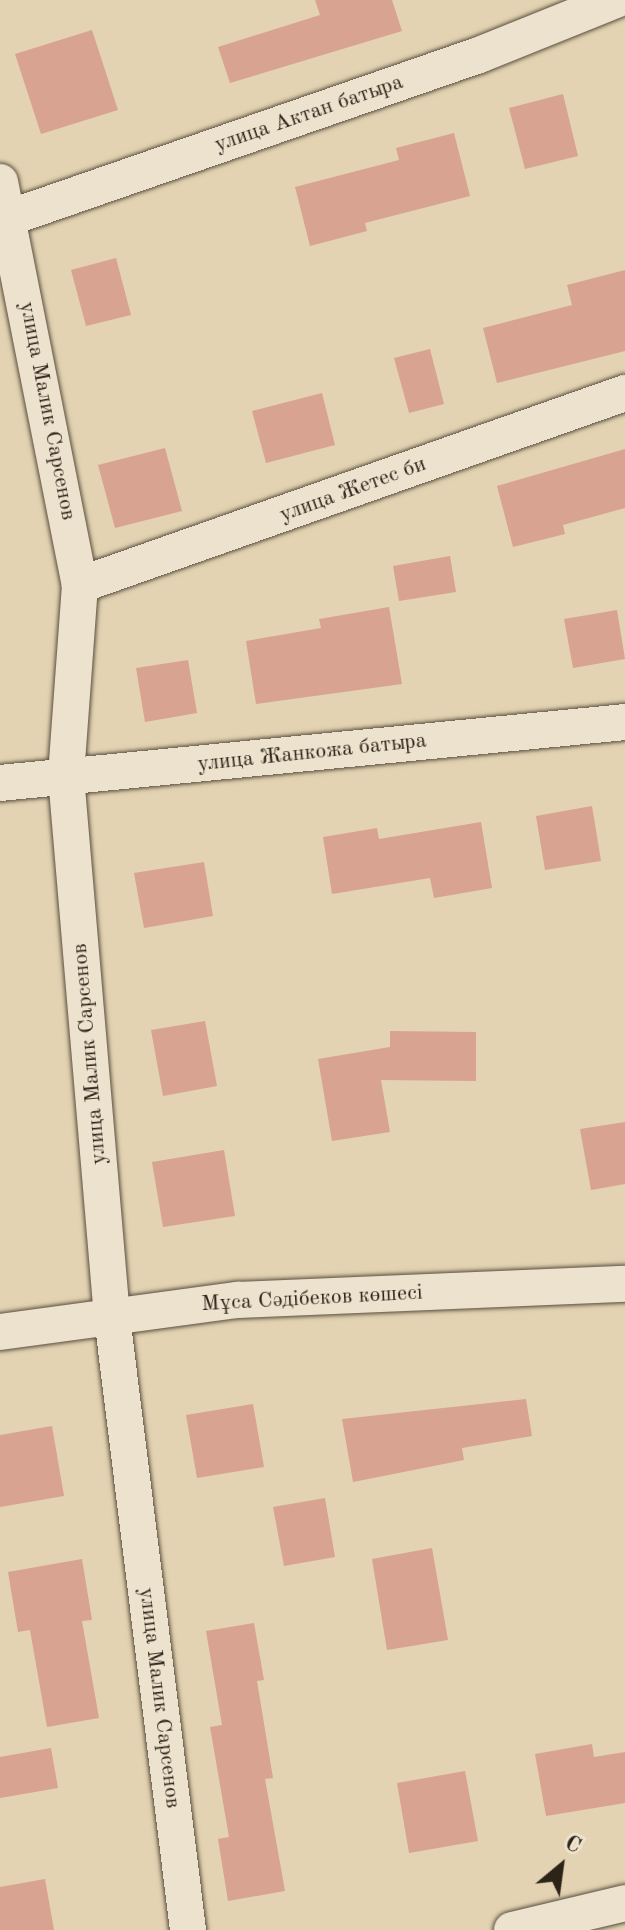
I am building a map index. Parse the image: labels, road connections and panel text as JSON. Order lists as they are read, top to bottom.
{
  "streets": {
    "street": [
      "улица Актан батыра",
      "улица Малик Сарсенов",
      "улица Жетес би",
      "улица Жанкожа батыра",
      "Мұса Сәдібеков көшесі"
    ]
  },
  "crossings": [
    ["улица Актан батыра", "улица Малик Сарсенов"],
    ["улица Малик Сарсенов", "улица Жетес би"],
    ["улица Малик Сарсенов", "улица Жанкожа батыра"],
    ["улица Малик Сарсенов", "Мұса Сәдібеков көшесі"]
  ],
  "north": "top right"
}
